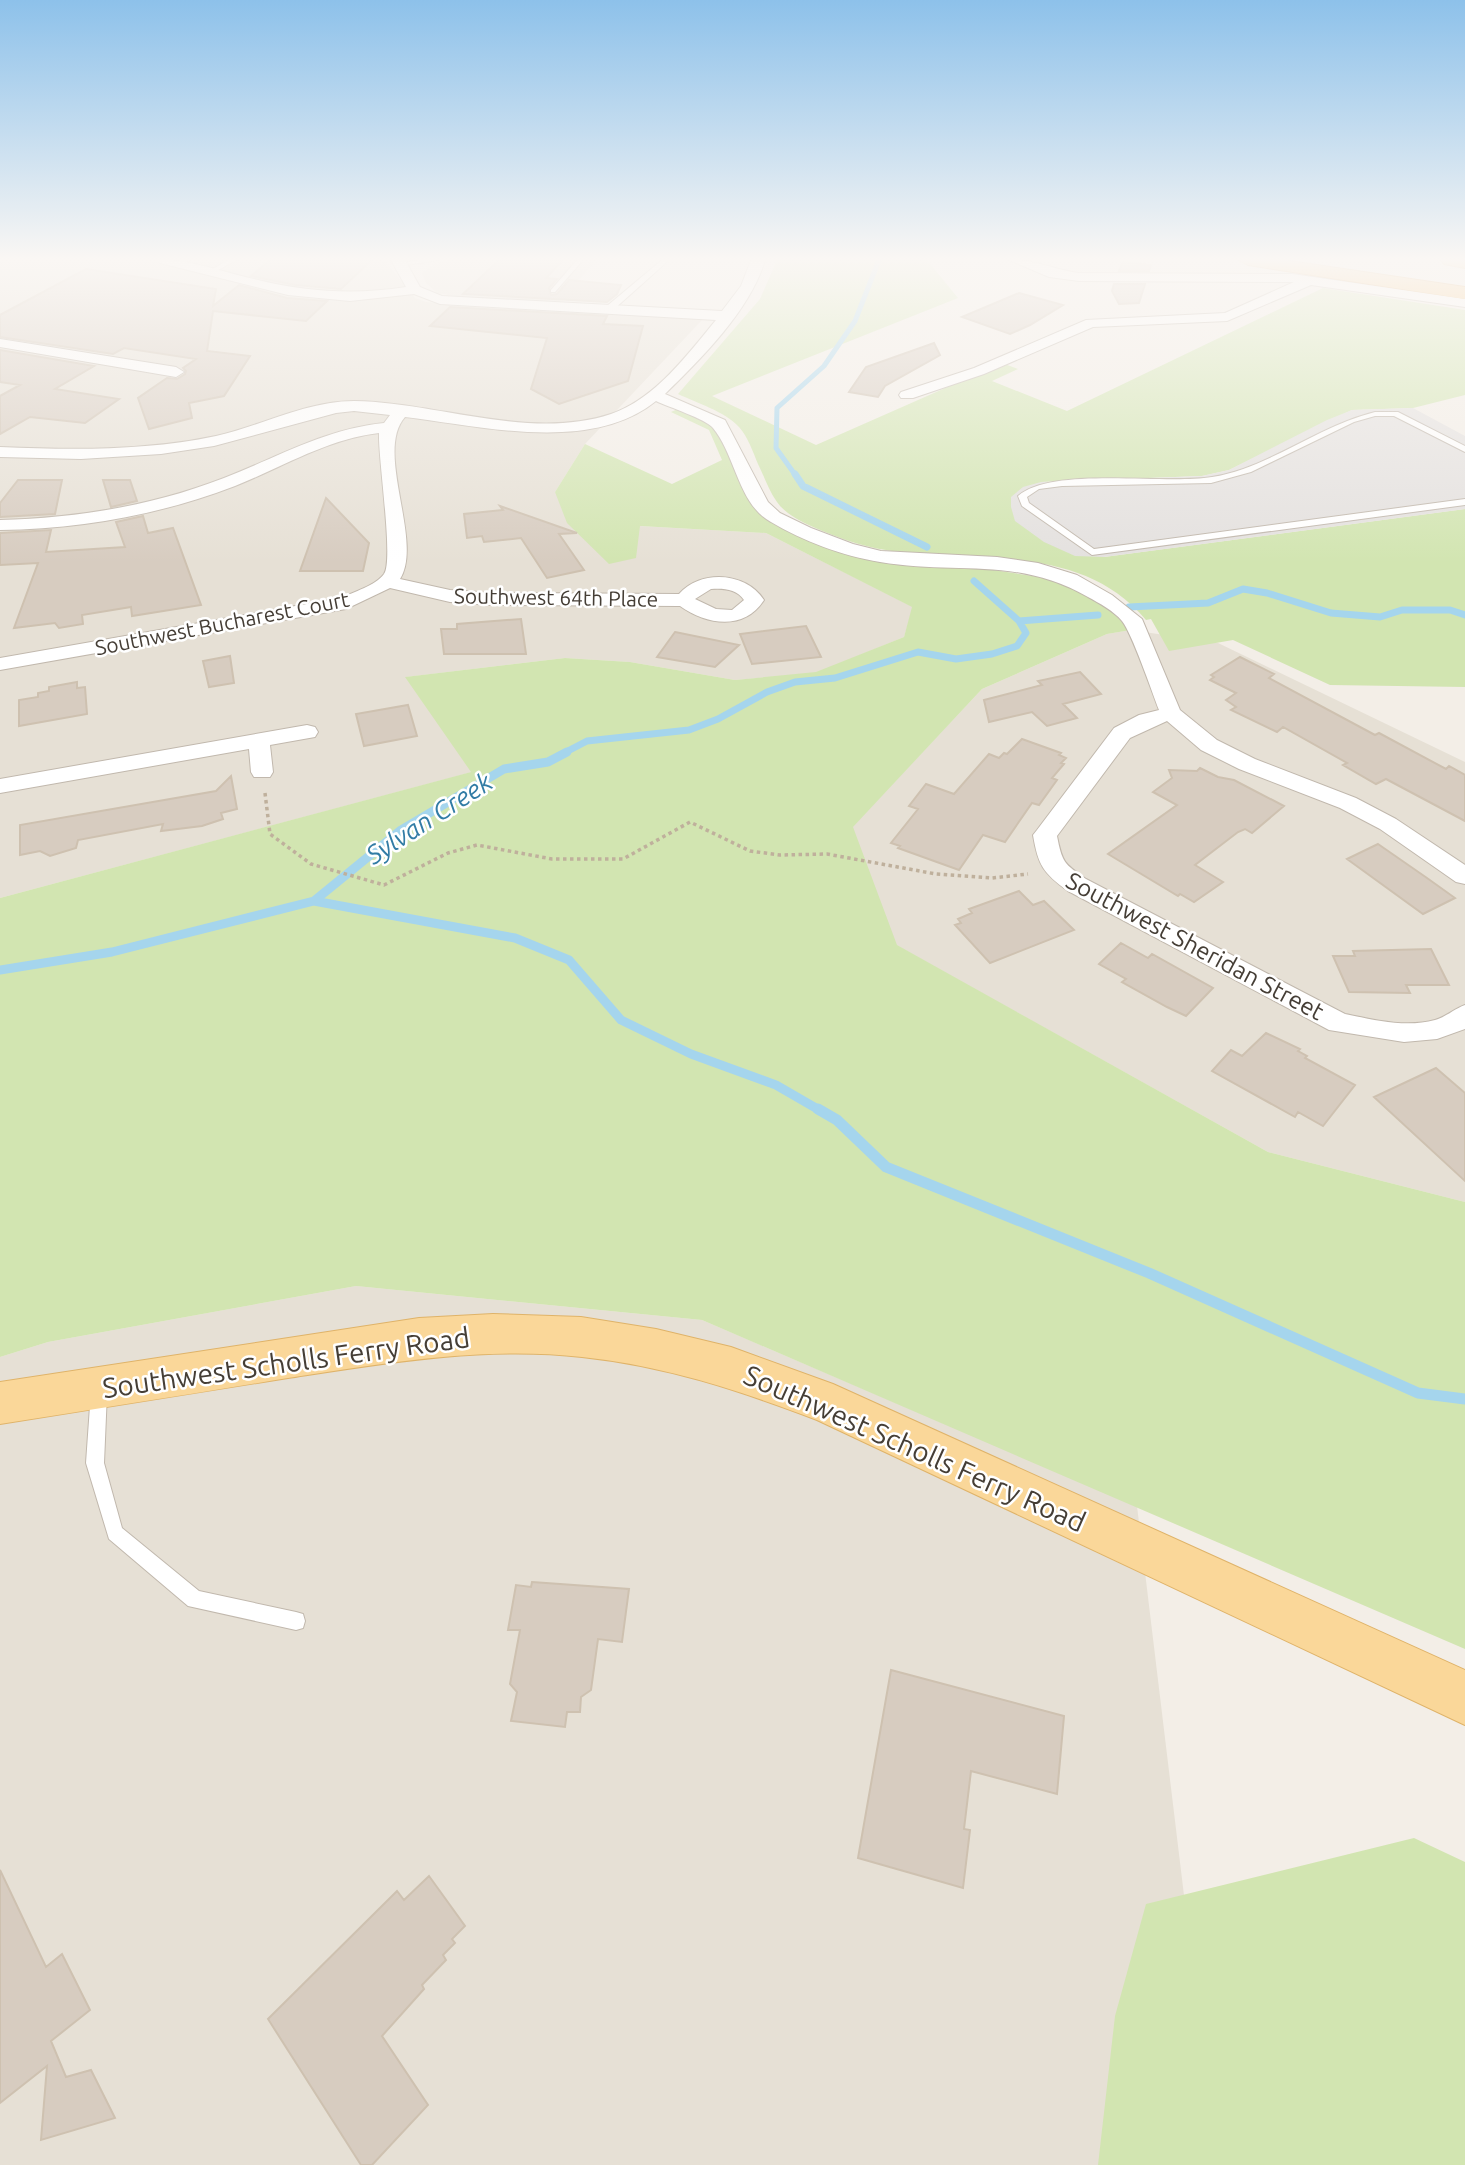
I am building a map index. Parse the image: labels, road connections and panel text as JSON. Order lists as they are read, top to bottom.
{
  "streets": {
    "main road": ["Southwest Scholls Ferry Road"],
    "street": ["Southwest 64th Place", "Southwest Bucharest Court", "Southwest Sheridan Street"]
  },
  "crossings": [
    ["Southwest 64th Place", "Southwest Bucharest Court"]
  ],
  "water": ["Sylvan Creek"]
}
